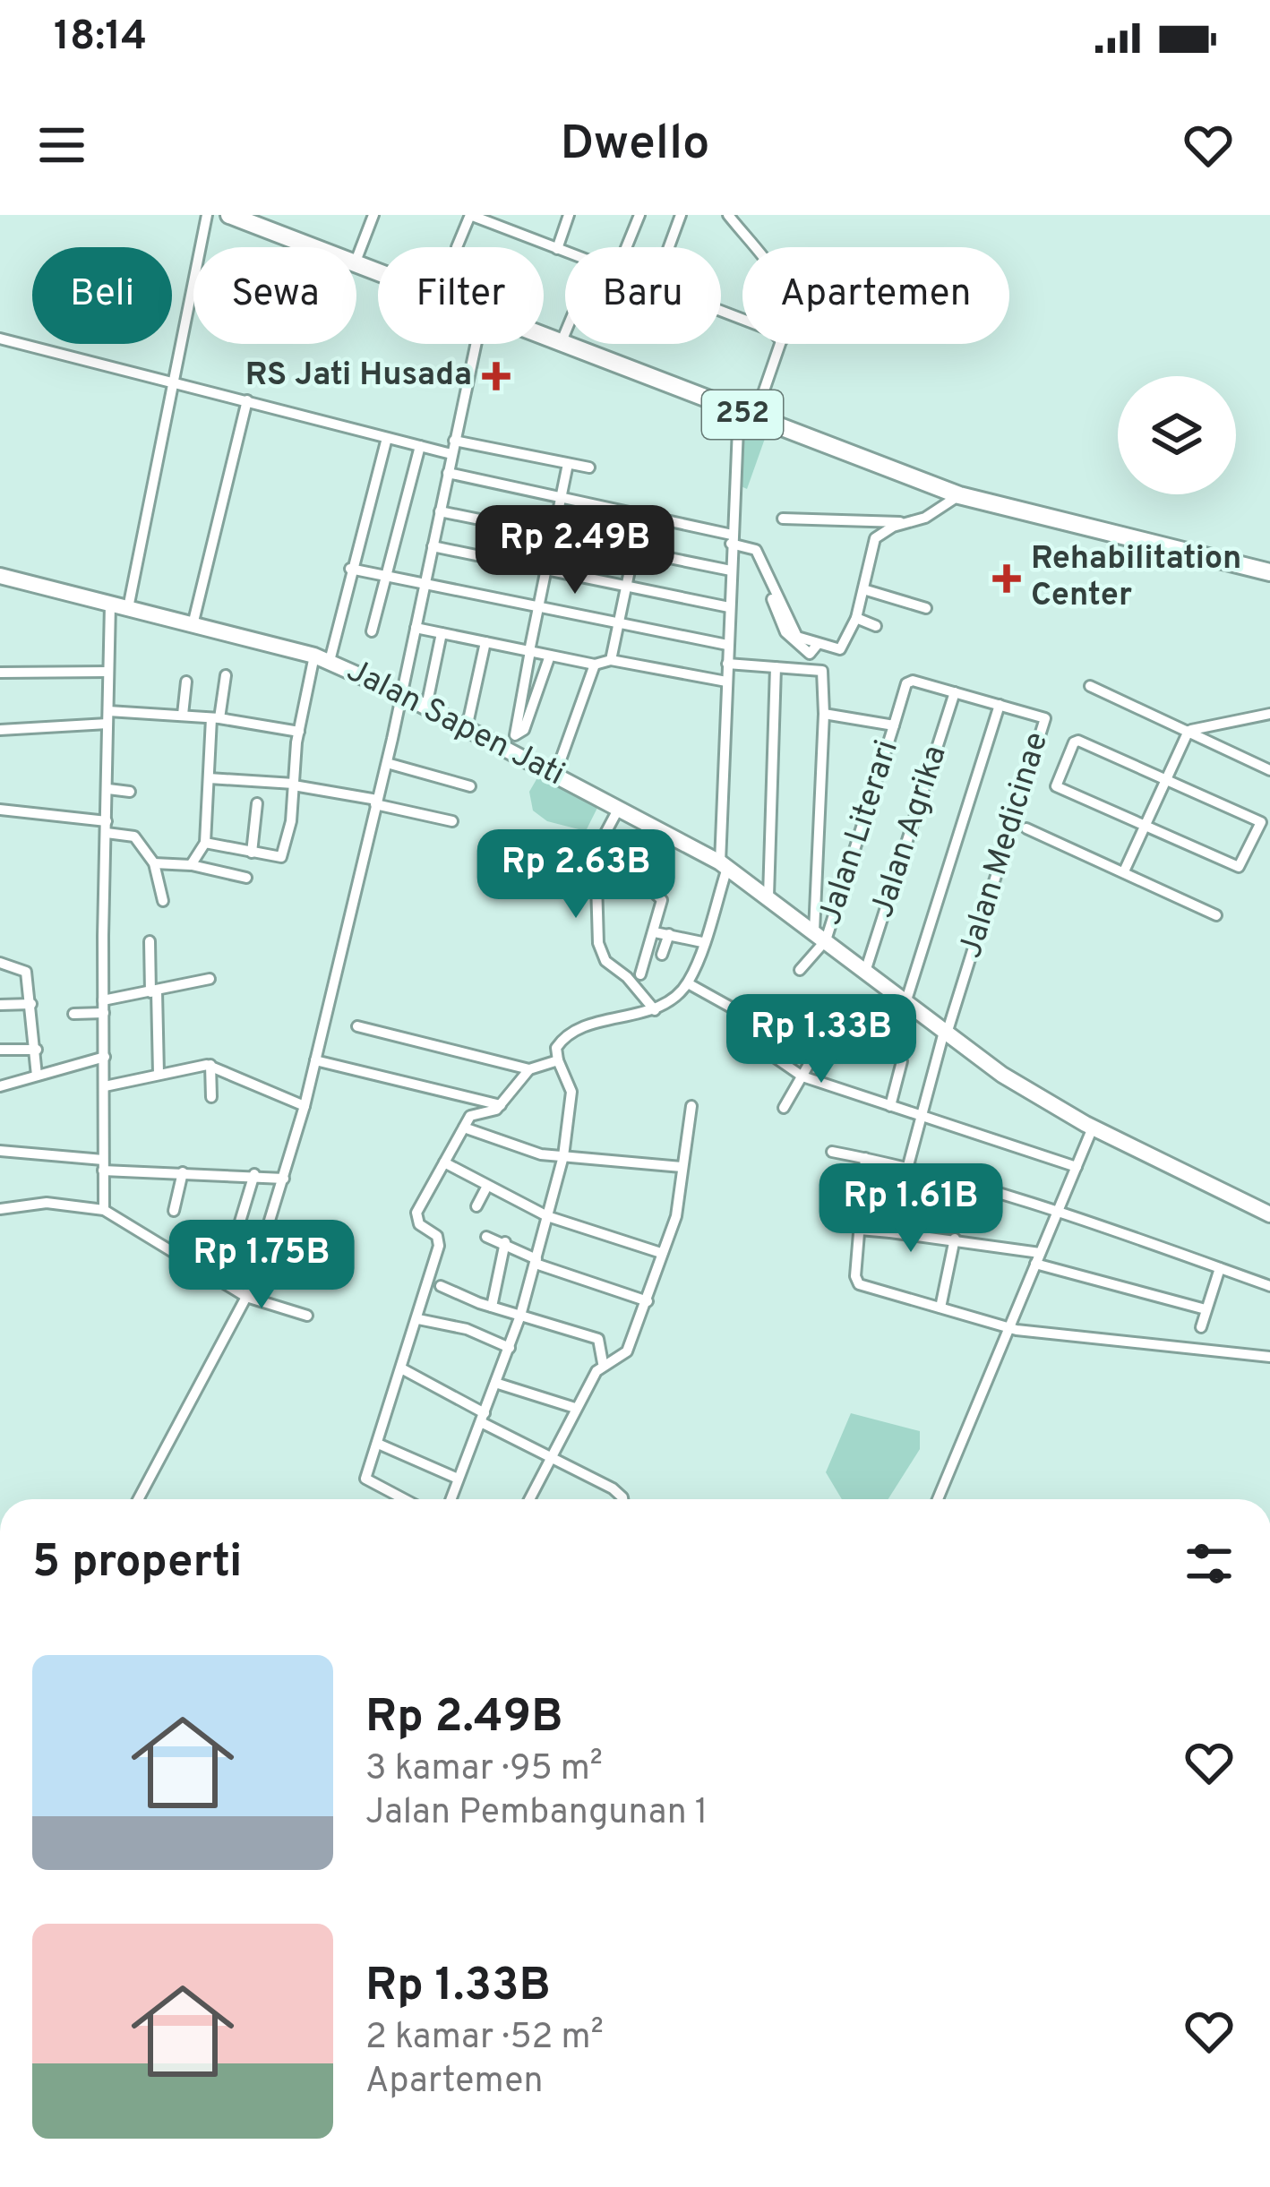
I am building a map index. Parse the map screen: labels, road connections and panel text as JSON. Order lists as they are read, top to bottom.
{
  "streets": {
    "main road": ["252"],
    "street": [
      "Jalan Sapen Jati",
      "Jalan Agrika",
      "Jalan Literari",
      "Jalan Medicinae"
    ]
  },
  "crossings": [
    ["Jalan Sapen Jati", "Jalan Agrika"],
    ["Jalan Sapen Jati", "Jalan Literari"],
    ["Jalan Sapen Jati", "Jalan Medicinae"],
    ["Jalan Agrika", "Jalan Literari"]
  ],
  "places": {
    "health": ["RS Jati Husada", "Rehabilitation Center"]
  },
  "page": {
    "status": "18:14",
    "header": "Dwello",
    "chip": [
      "Beli",
      "Sewa",
      "Filter",
      "Baru",
      "Apartemen"
    ],
    "price": [
      "Rp 2.49B",
      "Rp 2.63B",
      "Rp 1.33B",
      "Rp 1.61B",
      "Rp 1.75B"
    ],
    "heading": "5 properti",
    "list": [
      {
        "name": "Rp 2.49B",
        "note": "3 kamar · 95 m² · Jalan Pembangunan 1"
      },
      {
        "name": "Rp 1.33B",
        "note": "2 kamar · 52 m² · Apartemen"
      }
    ]
  }
}
